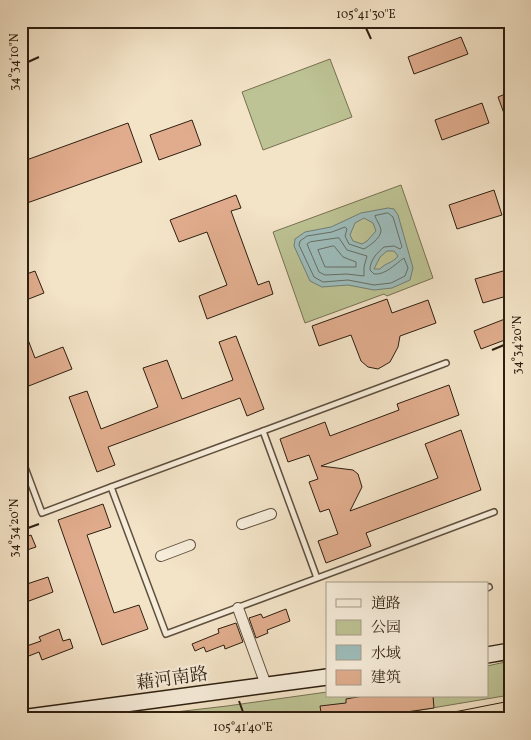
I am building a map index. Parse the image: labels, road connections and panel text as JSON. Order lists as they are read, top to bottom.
{
  "streets": {
    "main road": ["藉河南路"]
  },
  "legend": [
    "道路",
    "公园",
    "水域",
    "建筑"
  ],
  "coordinates": [
    "105°41'30\"E",
    "34°34'10\"N",
    "34°34'20\"N",
    "105°41'40\"E"
  ]
}
